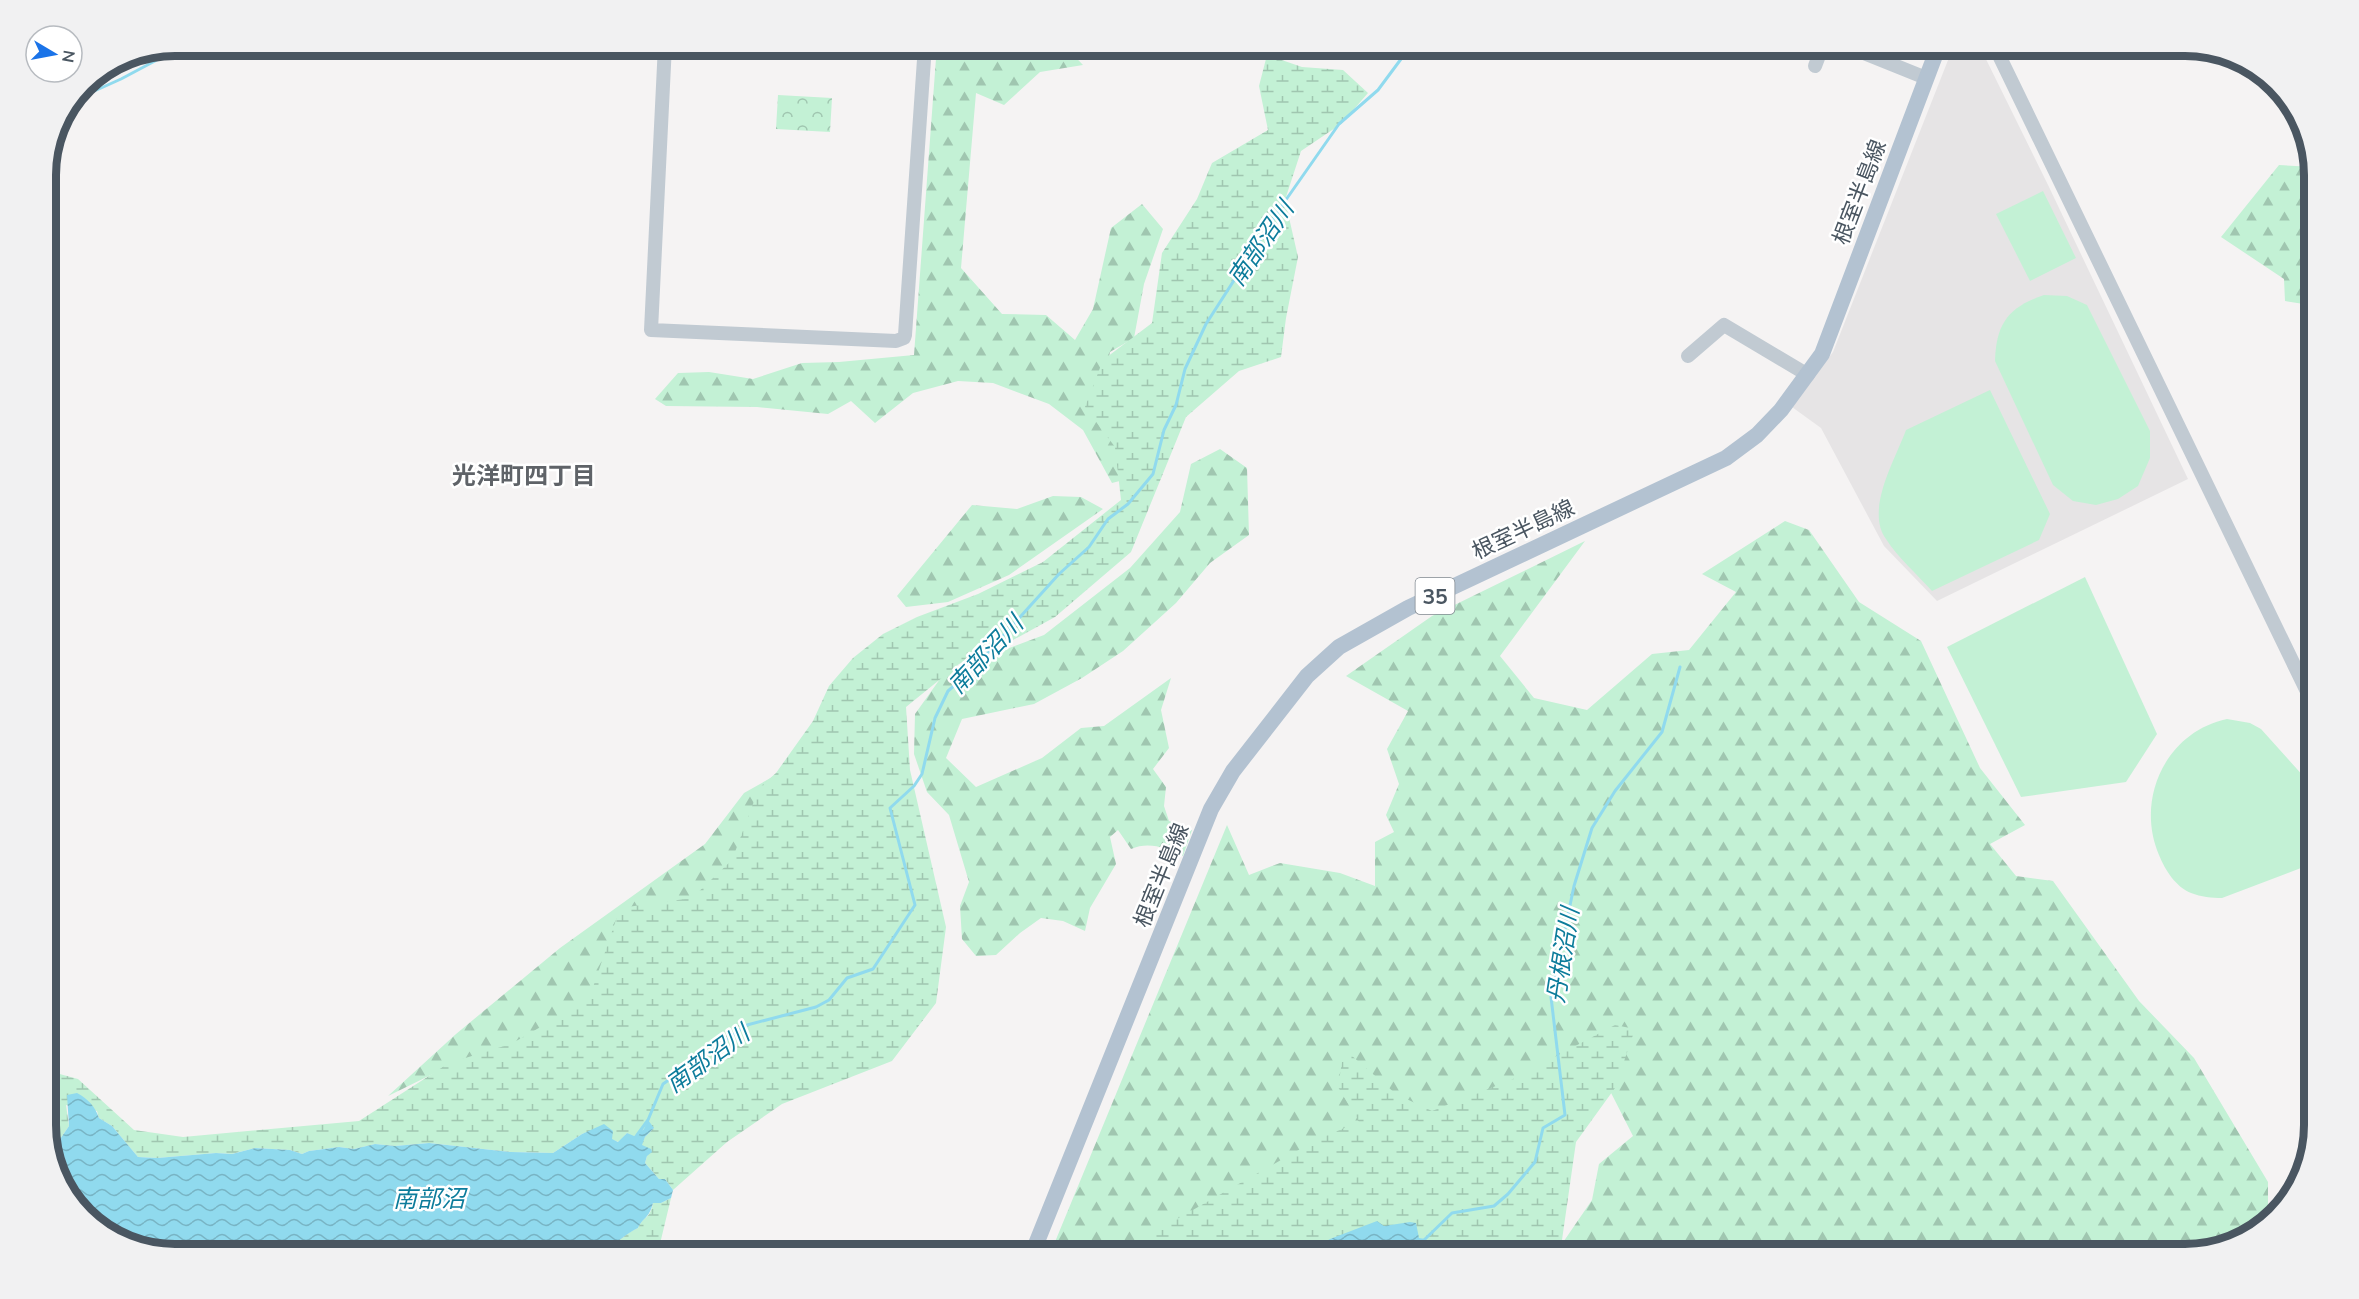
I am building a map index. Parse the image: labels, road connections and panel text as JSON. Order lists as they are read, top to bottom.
{
  "streets": {
    "main road": ["根室半島線", "35"]
  },
  "districts": ["光洋町四丁目"],
  "water": ["南部沼川", "丹根沼川", "南部沼"],
  "north": "right"
}
